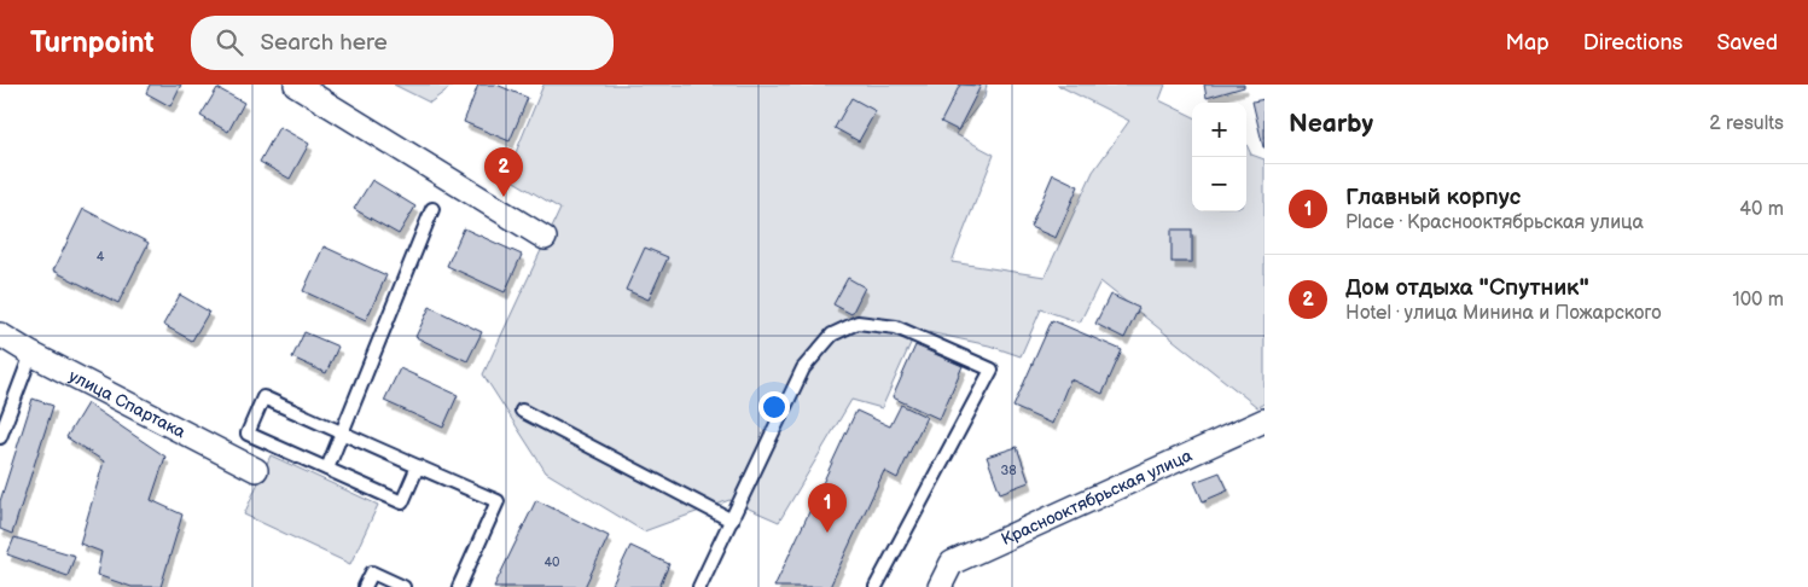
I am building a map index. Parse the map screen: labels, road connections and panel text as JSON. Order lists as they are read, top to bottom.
{
  "streets": {
    "street": ["улица Спартака", "Краснооктябрьская улица"]
  },
  "house_numbers": ["4", "38", "40"],
  "page": {
    "header": "Turnpoint",
    "search": "Search here",
    "nav": ["Map", "Directions", "Saved"],
    "heading": ["Nearby", "2 results"],
    "map_buttons": ["+", "−"],
    "pins": ["2", "1"],
    "list": [
      {
        "mark": "1",
        "name": "Главный корпус",
        "note": "Place · Краснооктябрьская улица",
        "value": "40 m"
      },
      {
        "mark": "2",
        "name": "Дом отдыха \"Спутник\"",
        "note": "Hotel · улица Минина и Пожарского",
        "value": "100 m"
      }
    ]
  }
}
